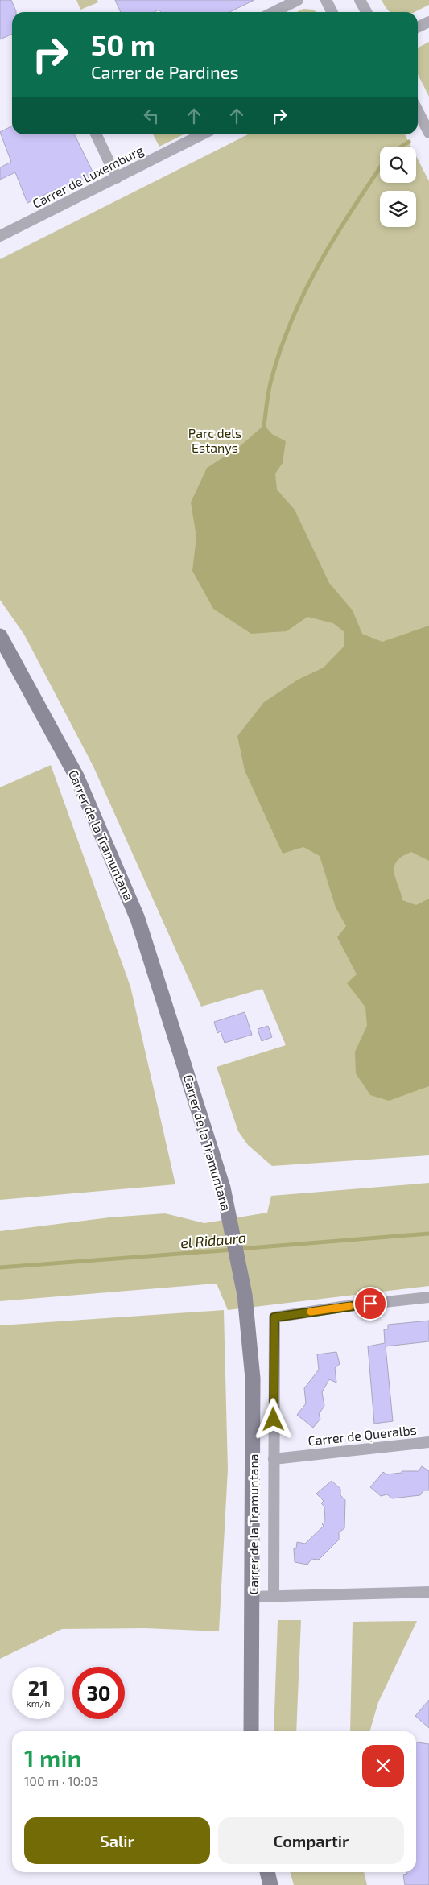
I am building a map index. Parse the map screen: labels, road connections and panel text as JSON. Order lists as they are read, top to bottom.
{
  "streets": {
    "main road": ["Carrer de la Tramuntana"],
    "street": ["Carrer de Luxemburg", "Carrer de Queralbs"]
  },
  "water": ["el Ridaura"],
  "parks": ["Parc dels Estanys"],
  "page": {
    "turn": ["50 m", "Carrer de Pardines"],
    "speed": "21 km/h",
    "limit": "30",
    "heading": ["1 min", "100 m · 10:03"],
    "buttons": ["Salir", "Compartir"]
  }
}
